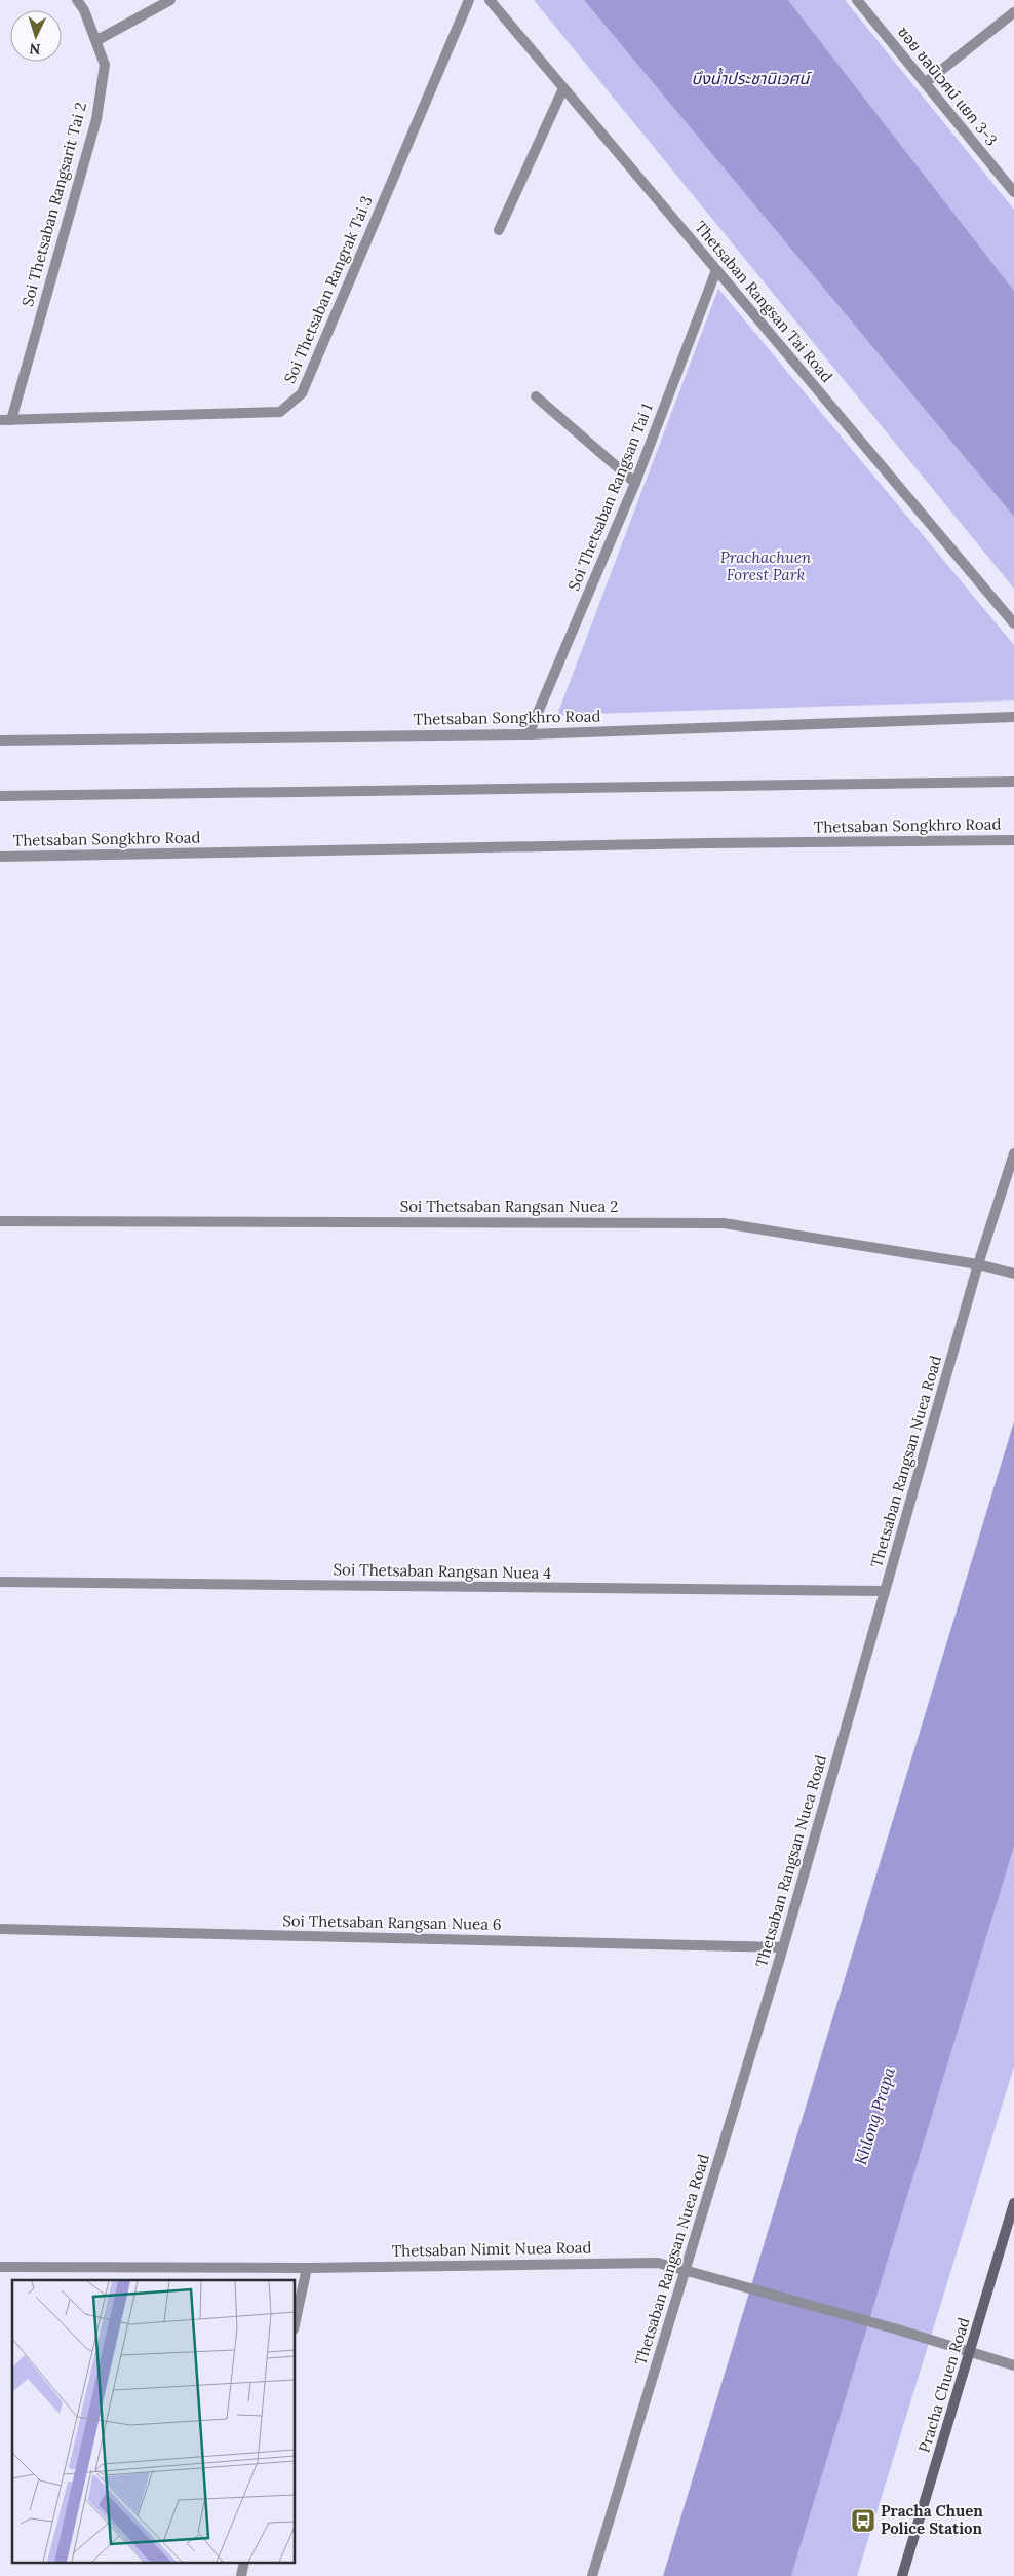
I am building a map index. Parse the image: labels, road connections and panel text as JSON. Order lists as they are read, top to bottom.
{
  "streets": {
    "main road": ["Pracha Chuen Road"],
    "street": [
      "ซอย ชลนิเวศน์ แยก 3-3",
      "Soi Thetsaban Rangsarit Tai 2",
      "Soi Thetsaban Rangrak Tai 3",
      "Thetsaban Rangsan Tai Road",
      "Soi Thetsaban Rangsan Tai 1",
      "Thetsaban Songkhro Road",
      "Soi Thetsaban Rangsan Nuea 2",
      "Thetsaban Rangsan Nuea Road",
      "Soi Thetsaban Rangsan Nuea 4",
      "Soi Thetsaban Rangsan Nuea 6",
      "Thetsaban Nimit Nuea Road"
    ]
  },
  "crossings": [
    ["Soi Thetsaban Rangsarit Tai 2", "Soi Thetsaban Rangrak Tai 3"],
    ["Thetsaban Rangsan Tai Road", "Soi Thetsaban Rangsan Tai 1"],
    ["Soi Thetsaban Rangsan Tai 1", "Thetsaban Songkhro Road"],
    ["Soi Thetsaban Rangsan Nuea 2", "Thetsaban Rangsan Nuea Road"],
    ["Thetsaban Rangsan Nuea Road", "Soi Thetsaban Rangsan Nuea 4"],
    ["Thetsaban Rangsan Nuea Road", "Soi Thetsaban Rangsan Nuea 6"],
    ["Thetsaban Rangsan Nuea Road", "Thetsaban Nimit Nuea Road"],
    ["Thetsaban Nimit Nuea Road", "Pracha Chuen Road"]
  ],
  "water": ["บึงน้ำประชานิเวศน์", "Khlong Prapa"],
  "parks": ["Prachachuen Forest Park"],
  "places": {
    "bus stop": ["Pracha Chuen Police Station"]
  },
  "north": "bottom"
}
